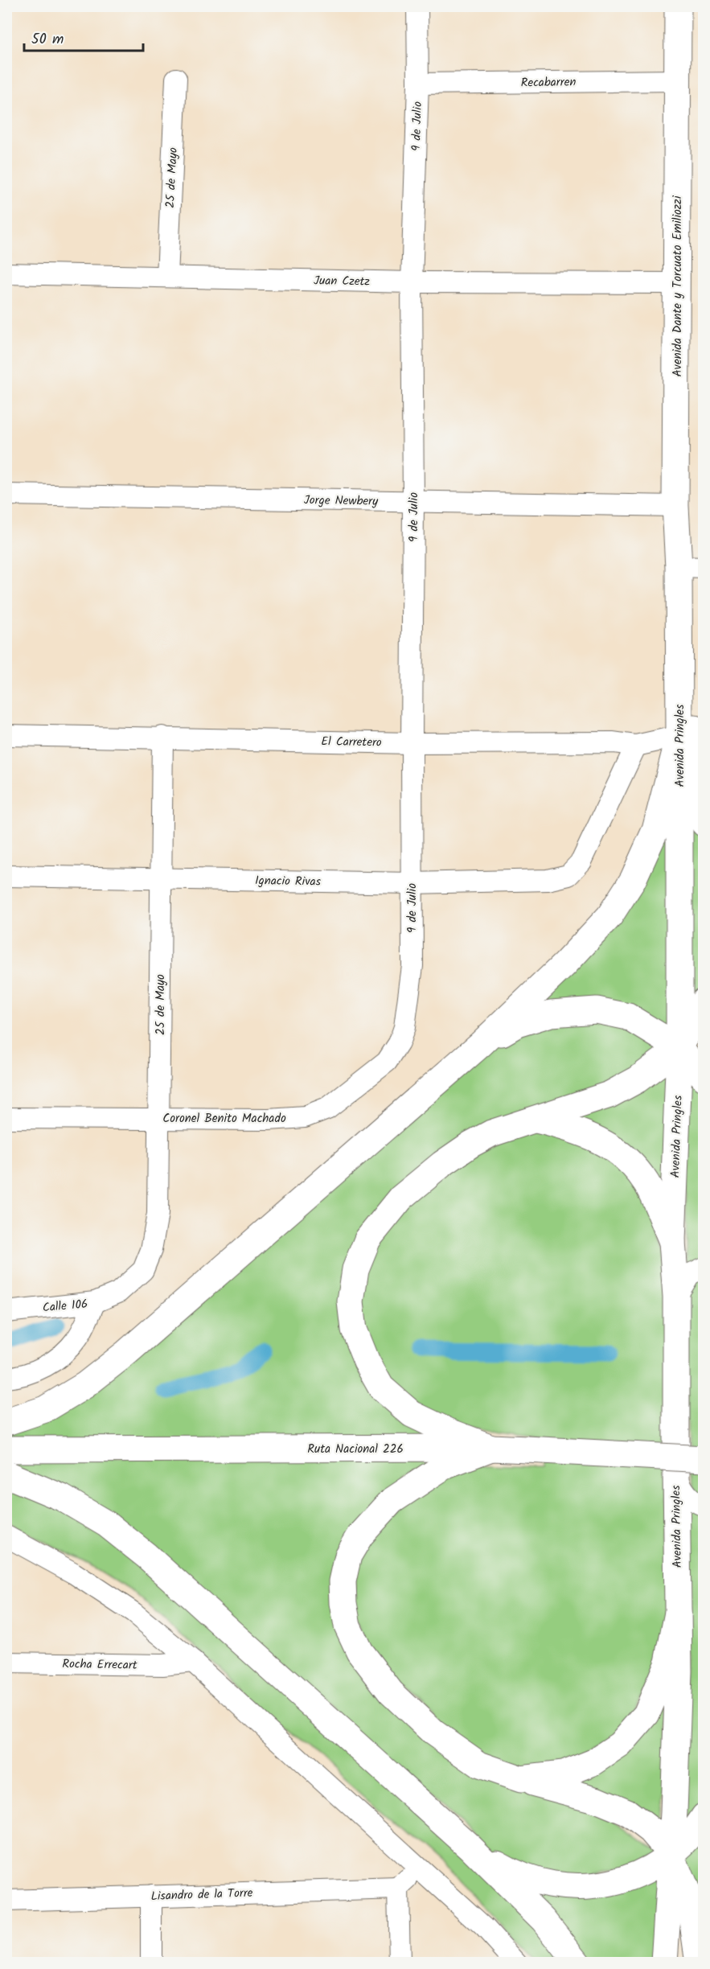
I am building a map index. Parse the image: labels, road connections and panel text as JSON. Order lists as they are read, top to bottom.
{
  "streets": {
    "main road": ["Avenida Dante y Torcuato Emiliozzi", "Avenida Pringles", "Ruta Nacional 226"],
    "street": [
      "Recabarren",
      "9 de Julio",
      "25 de Mayo",
      "Juan Czetz",
      "Jorge Newbery",
      "El Carretero",
      "Ignacio Rivas",
      "Coronel Benito Machado",
      "Calle 106",
      "Rocha Errecart",
      "Lisandro de la Torre"
    ]
  },
  "crossings": [
    ["Recabarren", "9 de Julio"],
    ["Recabarren", "Avenida Dante y Torcuato Emiliozzi"],
    ["9 de Julio", "Juan Czetz"],
    ["9 de Julio", "Jorge Newbery"],
    ["9 de Julio", "El Carretero"],
    ["9 de Julio", "Ignacio Rivas"],
    ["9 de Julio", "Coronel Benito Machado"],
    ["25 de Mayo", "Juan Czetz"],
    ["25 de Mayo", "El Carretero"],
    ["25 de Mayo", "Ignacio Rivas"],
    ["25 de Mayo", "Coronel Benito Machado"],
    ["25 de Mayo", "Calle 106"],
    ["Juan Czetz", "Avenida Dante y Torcuato Emiliozzi"],
    ["Avenida Dante y Torcuato Emiliozzi", "Jorge Newbery"],
    ["Avenida Dante y Torcuato Emiliozzi", "Avenida Pringles"],
    ["El Carretero", "Avenida Pringles"],
    ["El Carretero", "Ignacio Rivas"]
  ],
  "scale_bar": "50 m"
}
